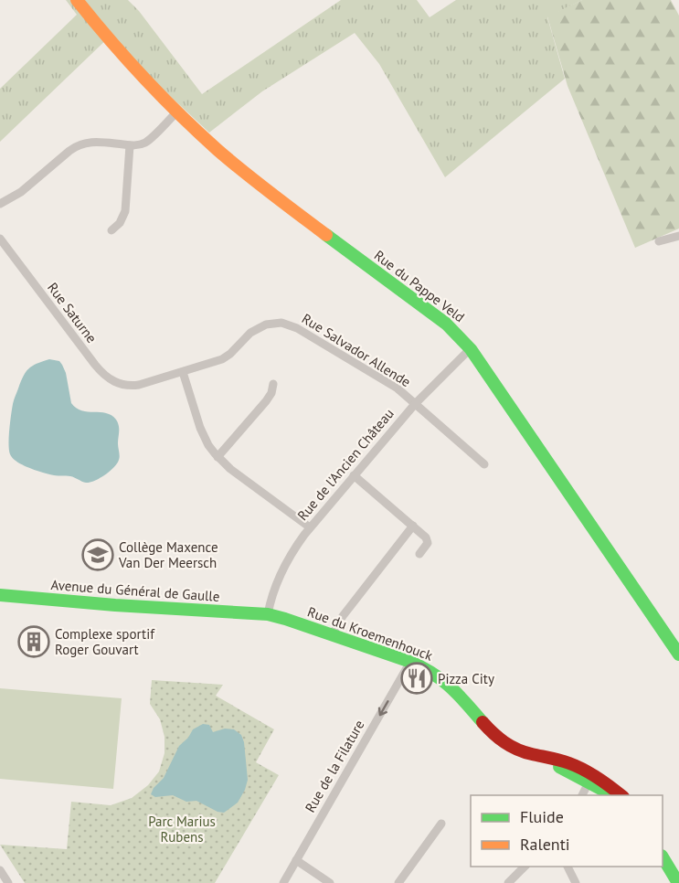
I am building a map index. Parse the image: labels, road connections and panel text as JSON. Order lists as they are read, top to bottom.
{
  "streets": {
    "street": [
      "Rue du Pappe Veld",
      "Rue Saturne",
      "Rue Salvador Allende",
      "Rue de l'Ancien Château",
      "Avenue du Général de Gaulle",
      "Rue du Kroemenhouck",
      "Rue de la Filature"
    ]
  },
  "crossings": [
    ["Rue du Pappe Veld", "Rue de l'Ancien Château"],
    ["Rue Saturne", "Rue Salvador Allende"],
    ["Rue Salvador Allende", "Rue de l'Ancien Château"],
    ["Rue de l'Ancien Château", "Avenue du Général de Gaulle"],
    ["Rue de l'Ancien Château", "Rue du Kroemenhouck"],
    ["Avenue du Général de Gaulle", "Rue du Kroemenhouck"],
    ["Rue du Kroemenhouck", "Rue de la Filature"]
  ],
  "one_way": ["Rue de la Filature"],
  "parks": ["Parc Marius Rubens"],
  "places": {
    "school or university": ["Collège Maxence Van Der Meersch"],
    "building": ["Complexe sportif Roger Gouvart"],
    "restaurant": ["Pizza City"]
  },
  "legend": ["Fluide", "Ralenti"]
}
